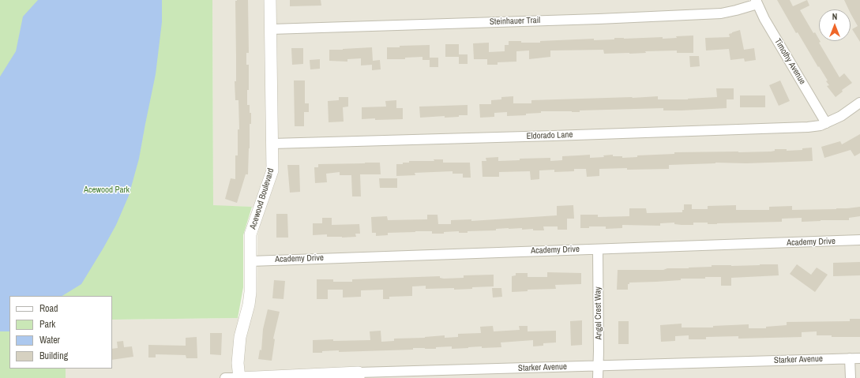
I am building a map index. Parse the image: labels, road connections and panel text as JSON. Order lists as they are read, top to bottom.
{
  "streets": {
    "street": [
      "Steinhauer Trail",
      "Timothy Avenue",
      "Eldorado Lane",
      "Acewood Boulevard",
      "Academy Drive",
      "Angel Crest Way",
      "Starker Avenue"
    ]
  },
  "crossings": [
    ["Steinhauer Trail", "Timothy Avenue"],
    ["Steinhauer Trail", "Acewood Boulevard"],
    ["Timothy Avenue", "Eldorado Lane"],
    ["Eldorado Lane", "Acewood Boulevard"],
    ["Acewood Boulevard", "Academy Drive"],
    ["Acewood Boulevard", "Starker Avenue"],
    ["Academy Drive", "Angel Crest Way"],
    ["Angel Crest Way", "Starker Avenue"]
  ],
  "parks": ["Acewood Park"],
  "legend": [
    "Road",
    "Park",
    "Water",
    "Building"
  ],
  "north": "top"
}
